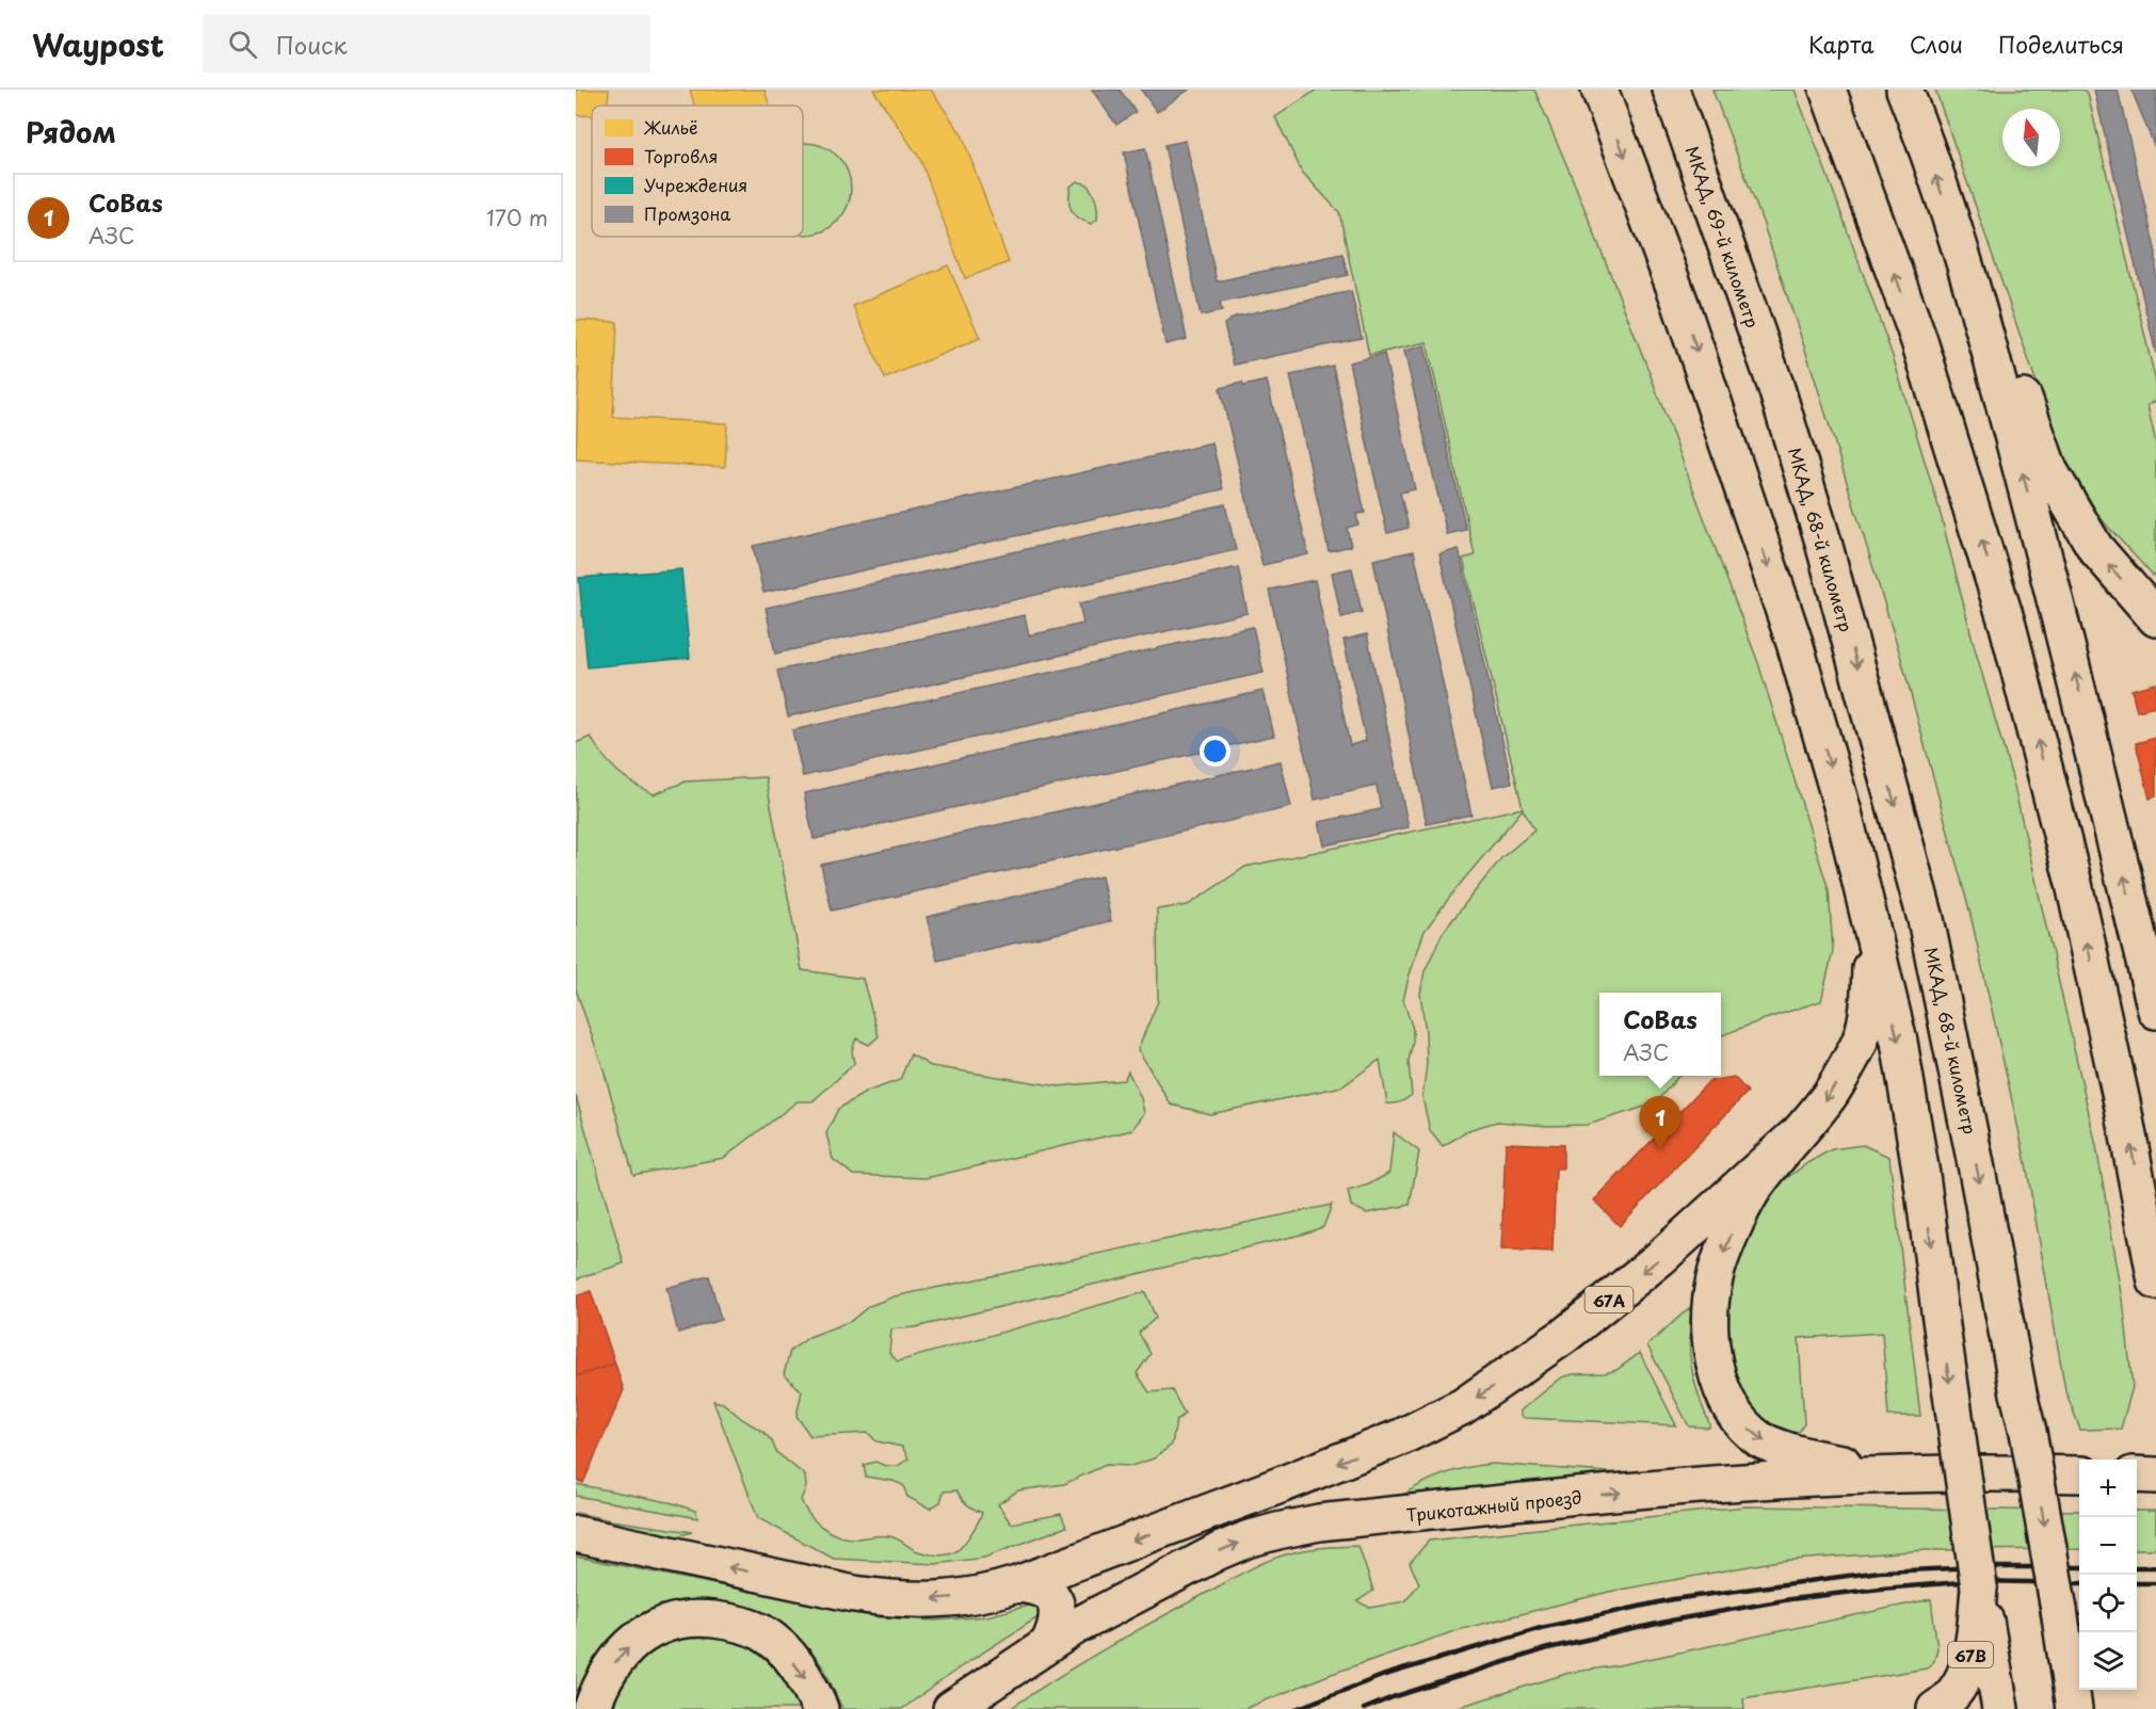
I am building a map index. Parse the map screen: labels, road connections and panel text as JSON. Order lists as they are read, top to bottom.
{
  "streets": {
    "main road": [
      "МКАД, 69-й километр",
      "МКАД, 68-й километр",
      "67A",
      "Трикотажный проезд",
      "67B"
    ]
  },
  "crossings": [
    ["МКАД, 69-й километр", "МКАД, 68-й километр"]
  ],
  "legend": [
    "Жильё",
    "Торговля",
    "Учреждения",
    "Промзона"
  ],
  "north": "top",
  "page": {
    "header": "Waypost",
    "search": "Поиск",
    "nav": ["Карта", "Слои", "Поделиться"],
    "heading": "Рядом",
    "list": [
      {
        "mark": "1",
        "name": "CoBas",
        "note": "АЗС",
        "value": "170 m"
      }
    ],
    "popup": ["CoBas", "АЗС"],
    "pins": "1",
    "map_buttons": ["+", "−"]
  }
}
